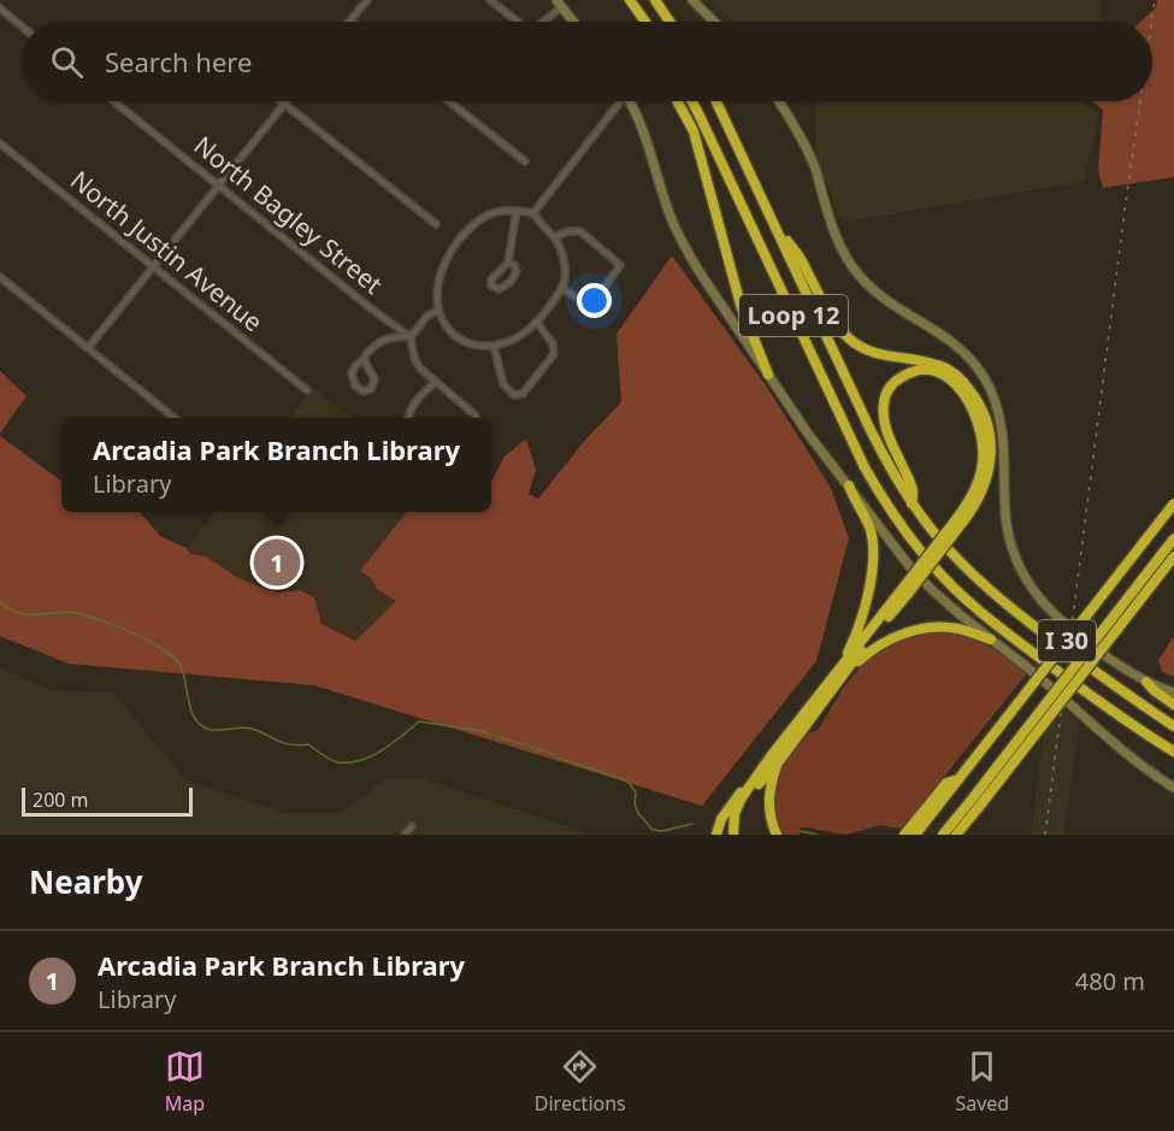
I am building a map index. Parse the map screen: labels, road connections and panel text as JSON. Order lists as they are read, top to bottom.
{
  "streets": {
    "highway": ["Loop 12", "I 30"],
    "street": ["North Bagley Street", "North Justin Avenue"]
  },
  "scale_bar": "200 m",
  "page": {
    "search": "Search here",
    "popup": ["Arcadia Park Branch Library", "Library"],
    "pins": "1",
    "scale": "200 m",
    "heading": "Nearby",
    "list": [
      {
        "mark": "1",
        "name": "Arcadia Park Branch Library",
        "note": "Library",
        "value": "480 m"
      }
    ],
    "nav": ["Map", "Directions", "Saved"]
  }
}
